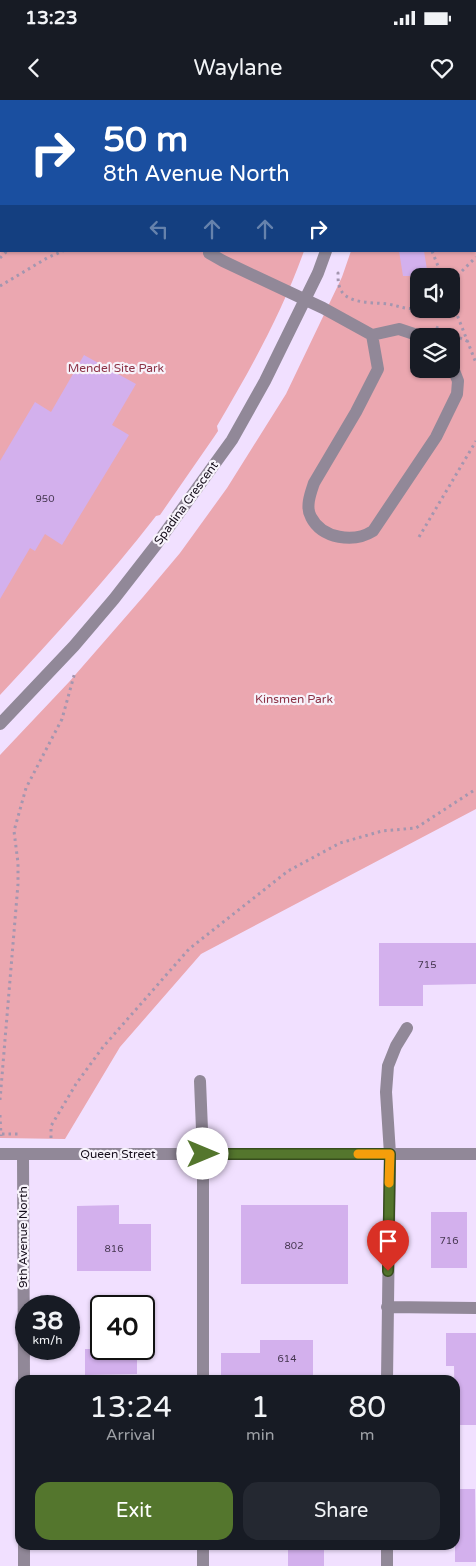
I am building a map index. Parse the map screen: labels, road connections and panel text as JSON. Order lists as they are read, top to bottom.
{
  "streets": {
    "street": ["Spadina Crescent", "Queen Street", "9th Avenue North"]
  },
  "crossings": [
    ["Queen Street", "9th Avenue North"]
  ],
  "parks": ["Mendel Site Park", "Kinsmen Park"],
  "house_numbers": [
    "950",
    "715",
    "716",
    "802",
    "816",
    "614"
  ],
  "page": {
    "status": "13:23",
    "header": "Waylane",
    "turn": ["50 m", "8th Avenue North"],
    "speed": "38 km/h",
    "limit": "40",
    "eta": [
      "13:24",
      "Arrival",
      "1",
      "min",
      "80",
      "m"
    ],
    "buttons": ["Exit", "Share"]
  }
}
